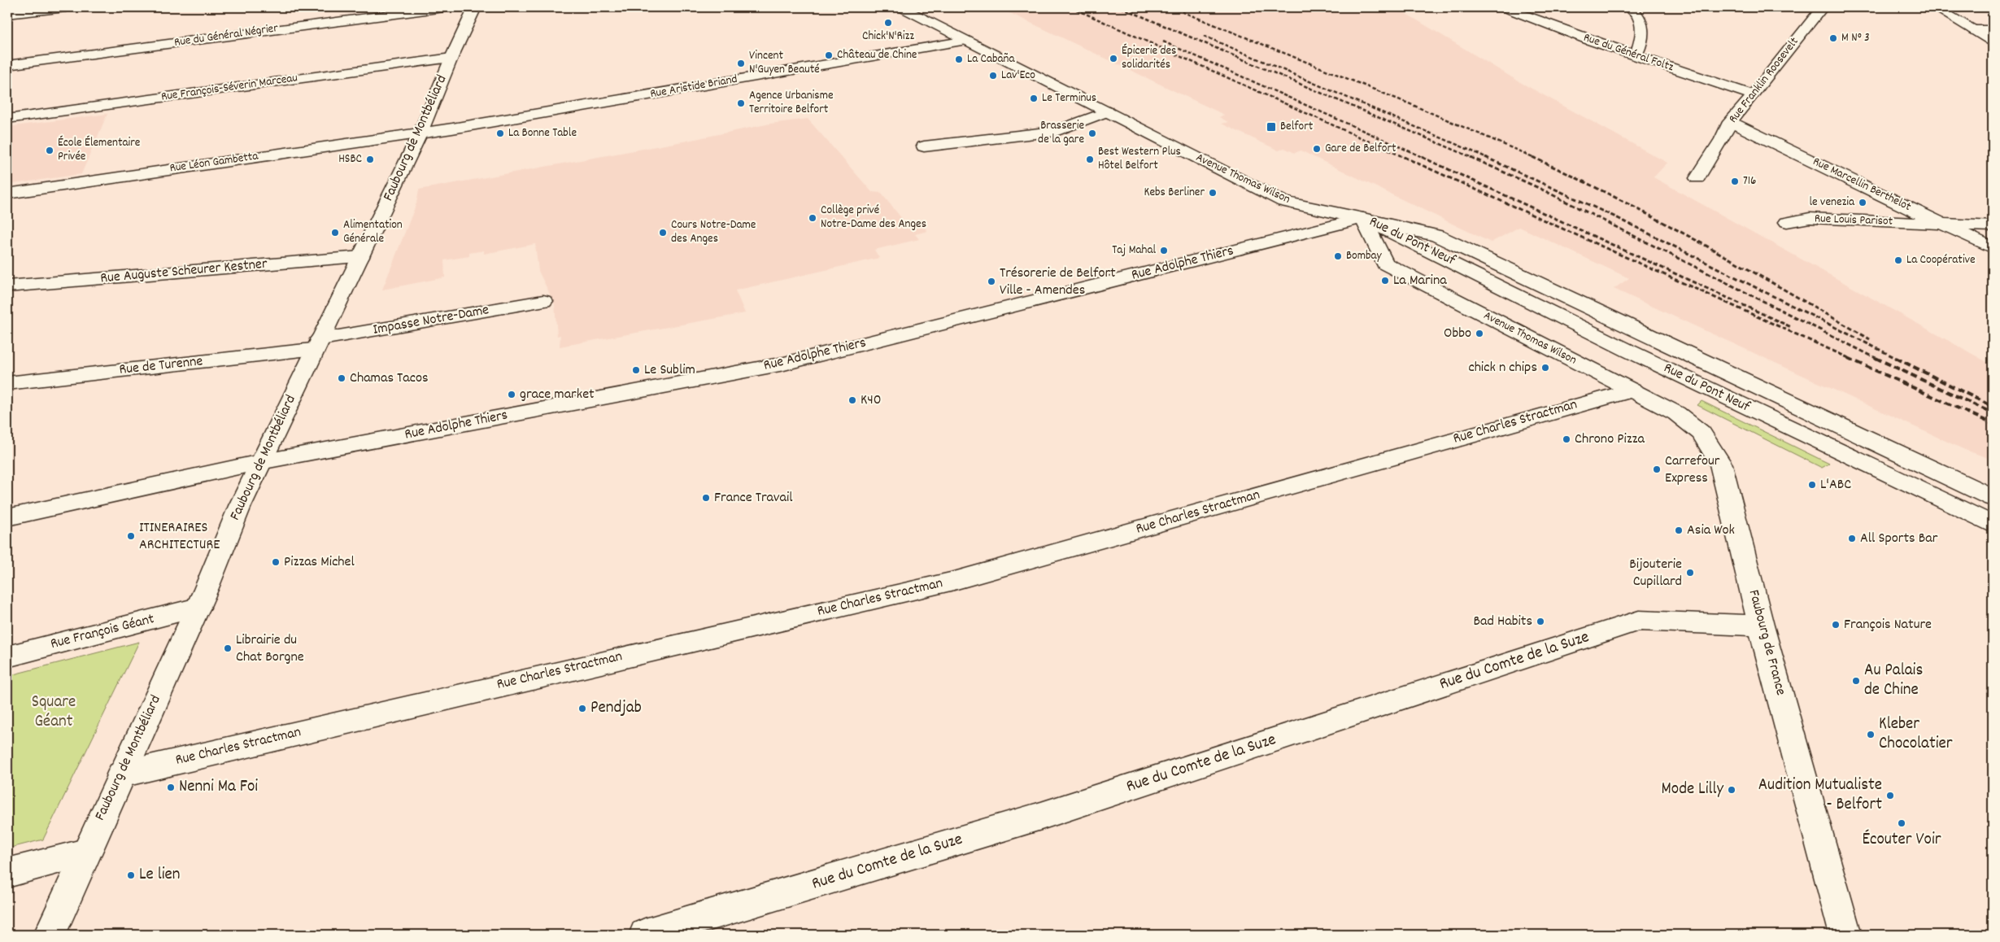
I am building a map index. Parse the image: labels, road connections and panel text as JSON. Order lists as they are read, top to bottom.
{
  "streets": {
    "street": [
      "Rue du Général Négrier",
      "Rue du Général Foltz",
      "Rue Franklin Roosevelt",
      "Rue Aristide Briand",
      "Rue François-Séverin Marceau",
      "Faubourg de Montbéliard",
      "Rue Léon Gambetta",
      "Avenue Thomas Wilson",
      "Rue Marcellin Berthelot",
      "Rue Louis Parisot",
      "Rue du Pont Neuf",
      "Rue Adolphe Thiers",
      "Rue Auguste Scheurer Kestner",
      "Impasse Notre-Dame",
      "Rue de Turenne",
      "Rue Charles Stractman",
      "Rue François Géant",
      "Faubourg de France",
      "Rue du Comte de la Suze"
    ]
  },
  "crossings": [
    ["Rue du Général Foltz", "Rue Franklin Roosevelt"],
    ["Rue Franklin Roosevelt", "Rue Marcellin Berthelot"],
    ["Rue Aristide Briand", "Faubourg de Montbéliard"],
    ["Rue Aristide Briand", "Rue Léon Gambetta"],
    ["Rue Aristide Briand", "Avenue Thomas Wilson"],
    ["Rue François-Séverin Marceau", "Faubourg de Montbéliard"],
    ["Faubourg de Montbéliard", "Rue Léon Gambetta"],
    ["Faubourg de Montbéliard", "Rue Adolphe Thiers"],
    ["Faubourg de Montbéliard", "Rue Auguste Scheurer Kestner"],
    ["Faubourg de Montbéliard", "Impasse Notre-Dame"],
    ["Faubourg de Montbéliard", "Rue de Turenne"],
    ["Faubourg de Montbéliard", "Rue Charles Stractman"],
    ["Faubourg de Montbéliard", "Rue François Géant"],
    ["Avenue Thomas Wilson", "Rue du Pont Neuf"],
    ["Avenue Thomas Wilson", "Rue Adolphe Thiers"],
    ["Avenue Thomas Wilson", "Rue Charles Stractman"],
    ["Avenue Thomas Wilson", "Faubourg de France"],
    ["Rue Marcellin Berthelot", "Rue Louis Parisot"],
    ["Rue du Pont Neuf", "Rue Adolphe Thiers"],
    ["Impasse Notre-Dame", "Rue de Turenne"],
    ["Rue Charles Stractman", "Faubourg de France"],
    ["Faubourg de France", "Rue du Comte de la Suze"]
  ],
  "parks": ["Square Géant"],
  "places": {
    "other": [
      "Chick'N'Rizz",
      "M N° 3",
      "Château de Chine",
      "Épicerie des solidarités",
      "La Cabaña",
      "Vincent N'Guyen Beauté",
      "Lav'Eco",
      "Le Terminus",
      "Agence Urbanisme Territoire Belfort",
      "La Bonne Table",
      "Brasserie de la gare",
      "Gare de Belfort",
      "École Élementaire Privée",
      "HSBC",
      "Best Western Plus Hôtel Belfort",
      "716",
      "Kebs Berliner",
      "le venezia",
      "Collège privé Notre-Dame des Anges",
      "Alimentation Générale",
      "Cours Notre-Dame des Anges",
      "Taj Mahal",
      "Bombay",
      "La Coopérative",
      "La Marina",
      "Trésorerie de Belfort Ville - Amendes",
      "Obbo",
      "chick n chips",
      "Le Sublim",
      "Chamas Tacos",
      "grace market",
      "K40",
      "Chrono Pizza",
      "Carrefour Express",
      "L'ABC",
      "France Travail",
      "Asia Wok",
      "ITINERAIRES ARCHITECTURE",
      "All Sports Bar",
      "Pizzas Michel",
      "Bijouterie Cupillard",
      "Bad Habits",
      "François Nature",
      "Librairie du Chat Borgne",
      "Au Palais de Chine",
      "Pendjab",
      "Kleber Chocolatier",
      "Nenni Ma Foi",
      "Mode Lilly",
      "Audition Mutualiste - Belfort",
      "Écouter Voir",
      "Le lien"
    ],
    "transit": ["Belfort"]
  }
}
